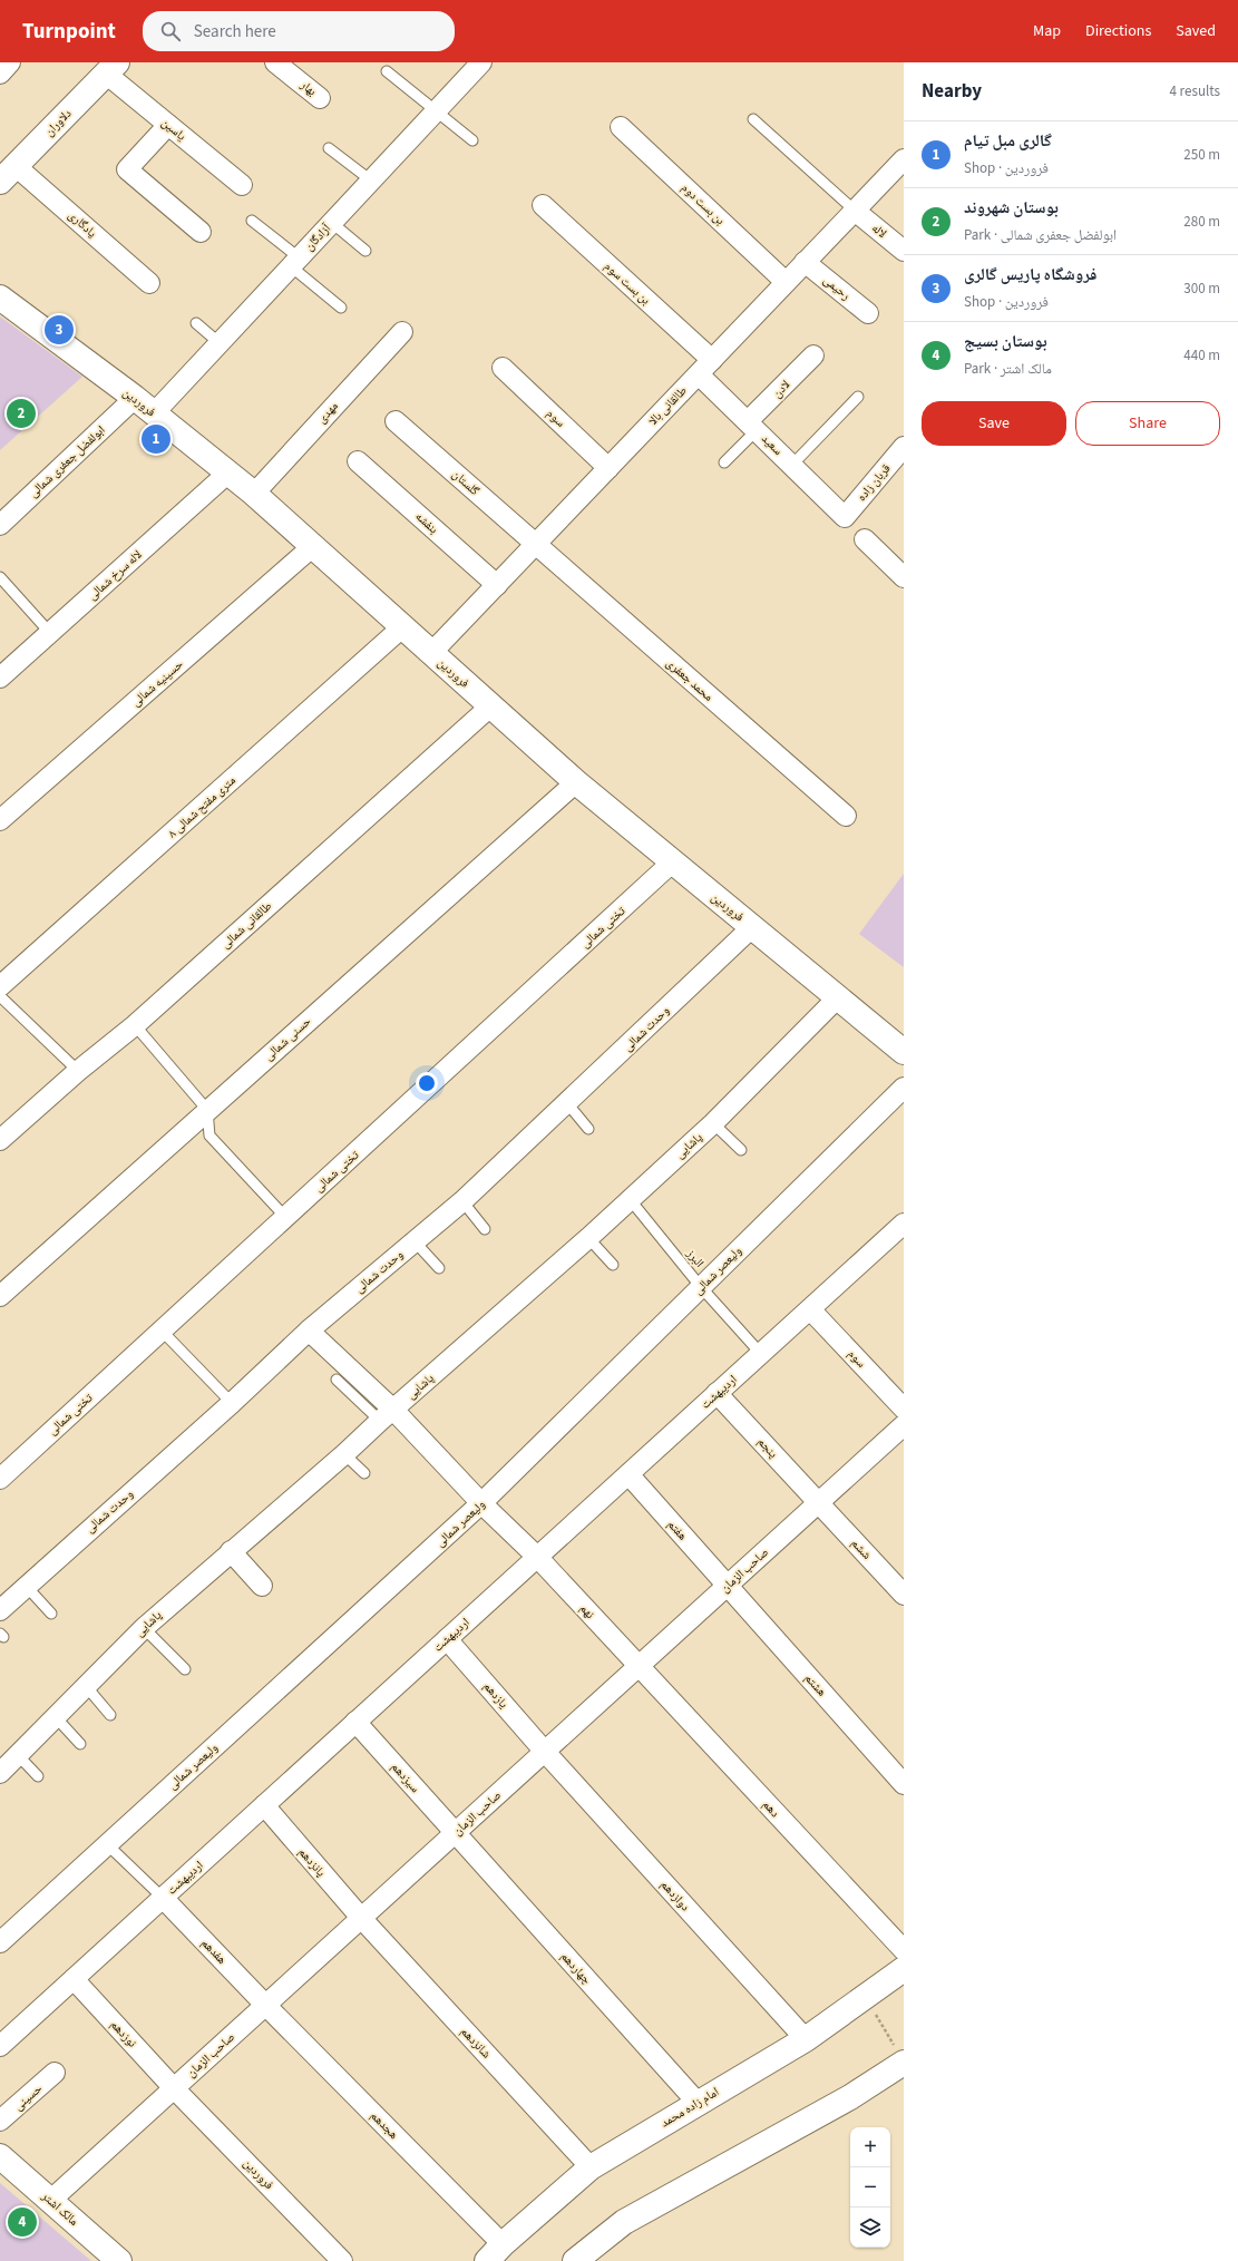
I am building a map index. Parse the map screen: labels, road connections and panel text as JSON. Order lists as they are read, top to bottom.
{
  "streets": {
    "street": [
      "بهار",
      "دلاوران",
      "یاسین",
      "بن بست دوم",
      "یادگاری",
      "لاله",
      "آزادگان",
      "بن بست سوم",
      "رحیمی",
      "لادن",
      "فروردین",
      "طالقانی بالا",
      "مهدی",
      "سوم",
      "سعید",
      "ابولفضل جعفری شمالی",
      "گلستان",
      "قربان زاده",
      "بنفشه",
      "لاله سرخ شمالی",
      "محمد جعفری",
      "حسینیه شمالی",
      "۸ متری مفتح شمالی",
      "طالقانی شمالی",
      "تختی شمالی",
      "وحدت شمالی",
      "حسنی شمالی",
      "پاشایی",
      "ولیعصر شمالی",
      "اردیبهشت",
      "پنجم",
      "هفتم",
      "ششم",
      "صاحب الزمان",
      "نهم",
      "هشتم",
      "یازدهم",
      "سیزدهم",
      "دهم",
      "پانزدهم",
      "دوازدهم",
      "هفدهم",
      "چهاردهم",
      "نوزدهم",
      "شانزدهم",
      "حسینی",
      "امام زاده محمد",
      "هجدهم",
      "مالک اشتر"
    ],
    "lane": ["البرز"]
  },
  "crossings": [
    ["دلاوران", "یاسین"],
    ["دلاوران", "یادگاری"],
    ["بن بست دوم", "طالقانی بالا"],
    ["لاله", "طالقانی بالا"],
    ["آزادگان", "فروردین"],
    ["بن بست سوم", "طالقانی بالا"],
    ["بن بست سوم", "سعید"],
    ["رحیمی", "طالقانی بالا"],
    ["لادن", "سعید"],
    ["فروردین", "طالقانی بالا"],
    ["فروردین", "مهدی"],
    ["فروردین", "ابولفضل جعفری شمالی"],
    ["فروردین", "لاله سرخ شمالی"],
    ["فروردین", "حسینیه شمالی"],
    ["فروردین", "۸ متری مفتح شمالی"],
    ["فروردین", "طالقانی شمالی"],
    ["فروردین", "تختی شمالی"],
    ["فروردین", "وحدت شمالی"],
    ["فروردین", "حسنی شمالی"],
    ["فروردین", "پاشایی"],
    ["فروردین", "صاحب الزمان"],
    ["فروردین", "نوزدهم"],
    ["طالقانی بالا", "سوم"],
    ["طالقانی بالا", "سعید"],
    ["طالقانی بالا", "گلستان"],
    ["طالقانی بالا", "بنفشه"],
    ["طالقانی بالا", "محمد جعفری"],
    ["سوم", "اردیبهشت"],
    ["سعید", "قربان زاده"],
    ["گلستان", "محمد جعفری"],
    ["وحدت شمالی", "نهم"],
    ["پاشایی", "البرز"],
    ["پاشایی", "نهم"],
    ["البرز", "ولیعصر شمالی"],
    ["البرز", "اردیبهشت"],
    ["ولیعصر شمالی", "نهم"],
    ["اردیبهشت", "پنجم"],
    ["اردیبهشت", "هفتم"],
    ["اردیبهشت", "نهم"],
    ["اردیبهشت", "یازدهم"],
    ["اردیبهشت", "سیزدهم"],
    ["اردیبهشت", "پانزدهم"],
    ["اردیبهشت", "هفدهم"],
    ["اردیبهشت", "نوزدهم"],
    ["پنجم", "ششم"],
    ["پنجم", "صاحب الزمان"],
    ["هفتم", "صاحب الزمان"],
    ["هفتم", "هشتم"],
    ["ششم", "صاحب الزمان"],
    ["صاحب الزمان", "نهم"],
    ["صاحب الزمان", "هشتم"],
    ["صاحب الزمان", "یازدهم"],
    ["صاحب الزمان", "سیزدهم"],
    ["صاحب الزمان", "دهم"],
    ["صاحب الزمان", "پانزدهم"],
    ["صاحب الزمان", "دوازدهم"],
    ["صاحب الزمان", "هفدهم"],
    ["صاحب الزمان", "چهاردهم"],
    ["صاحب الزمان", "نوزدهم"],
    ["صاحب الزمان", "شانزدهم"],
    ["صاحب الزمان", "هجدهم"],
    ["صاحب الزمان", "مالک اشتر"],
    ["نهم", "دهم"],
    ["یازدهم", "دوازدهم"],
    ["سیزدهم", "چهاردهم"],
    ["پانزدهم", "شانزدهم"],
    ["دوازدهم", "امام زاده محمد"],
    ["هفدهم", "هجدهم"],
    ["چهاردهم", "امام زاده محمد"],
    ["شانزدهم", "امام زاده محمد"],
    ["امام زاده محمد", "هجدهم"]
  ],
  "page": {
    "header": "Turnpoint",
    "search": "Search here",
    "nav": ["Map", "Directions", "Saved"],
    "heading": ["Nearby", "4 results"],
    "list": [
      {
        "mark": "1",
        "name": "گالری مبل تیام",
        "note": "Shop · فروردین",
        "value": "250 m"
      },
      {
        "mark": "2",
        "name": "بوستان شهروند",
        "note": "Park · ابولفضل جعفری شمالی",
        "value": "280 m"
      },
      {
        "mark": "3",
        "name": "فروشگاه پاریس گالری",
        "note": "Shop · فروردین",
        "value": "300 m"
      },
      {
        "mark": "4",
        "name": "بوستان بسیج",
        "note": "Park · مالک اشتر",
        "value": "440 m"
      }
    ],
    "pins": [
      "3",
      "2",
      "1",
      "4"
    ],
    "buttons": ["Save", "Share"],
    "map_buttons": ["+", "−"]
  }
}
